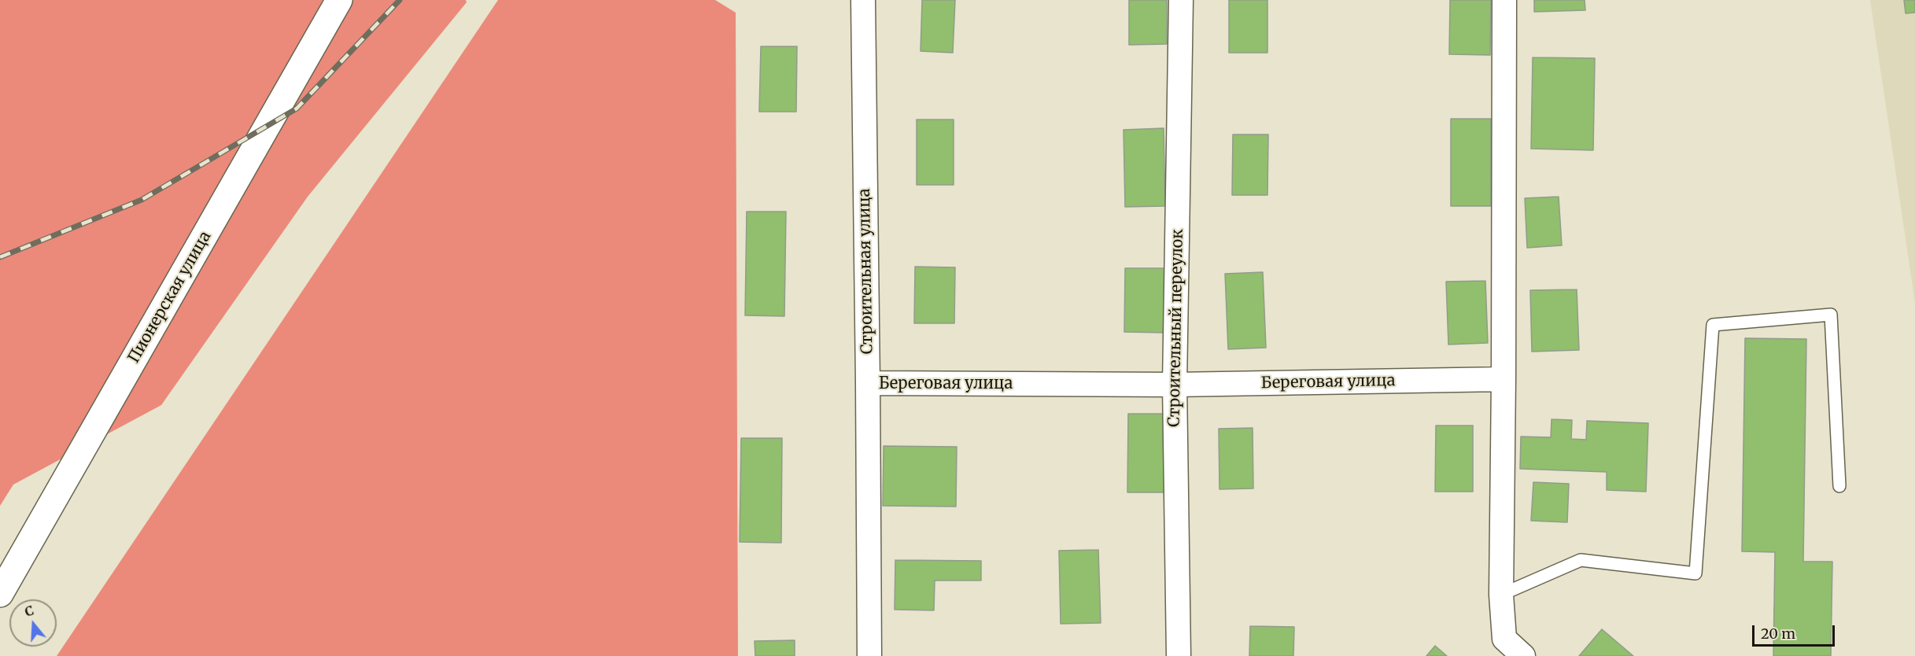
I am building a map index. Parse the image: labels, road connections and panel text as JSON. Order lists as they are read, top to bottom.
{
  "streets": {
    "street": [
      "Строительная улица",
      "Пионерская улица",
      "Строительный переулок",
      "Береговая улица"
    ]
  },
  "crossings": [
    ["Строительная улица", "Береговая улица"],
    ["Строительный переулок", "Береговая улица"]
  ],
  "scale_bar": "20 m",
  "north": "top"
}
